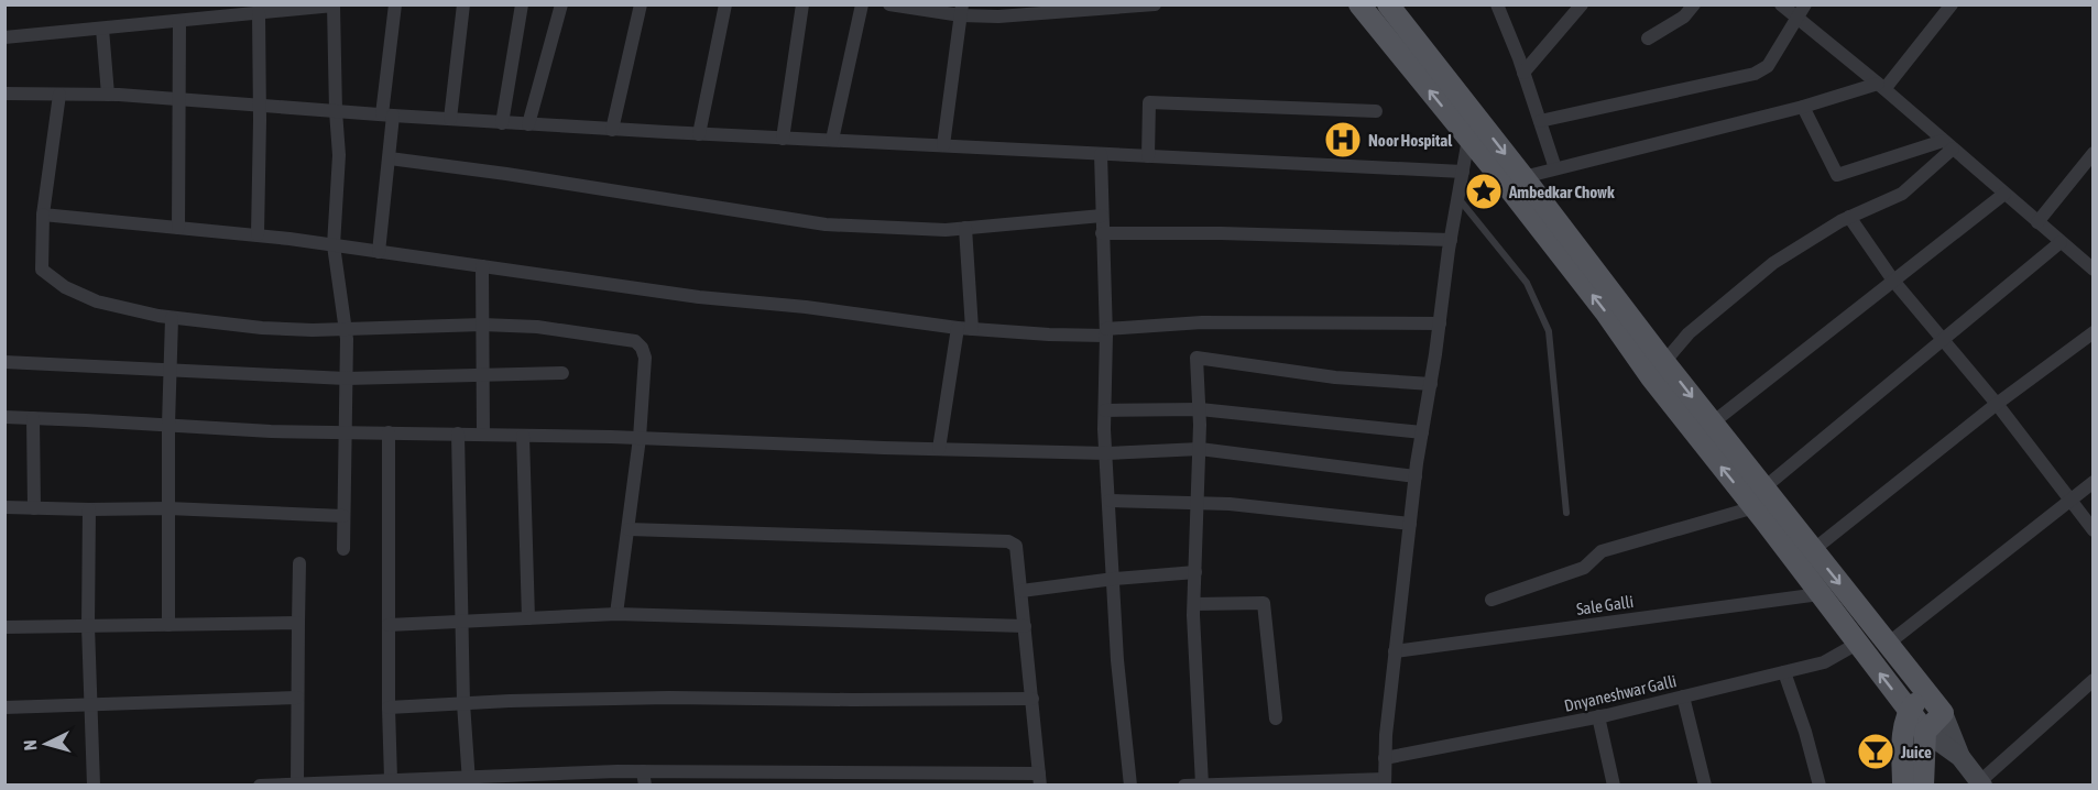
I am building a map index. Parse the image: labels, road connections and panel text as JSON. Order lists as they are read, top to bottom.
{
  "streets": {
    "street": ["Sale Galli", "Dnyaneshwar Galli"]
  },
  "places": {
    "hospital": ["Noor Hospital"],
    "place": ["Ambedkar Chowk"],
    "bar": ["Juice"]
  },
  "north": "left"
}
